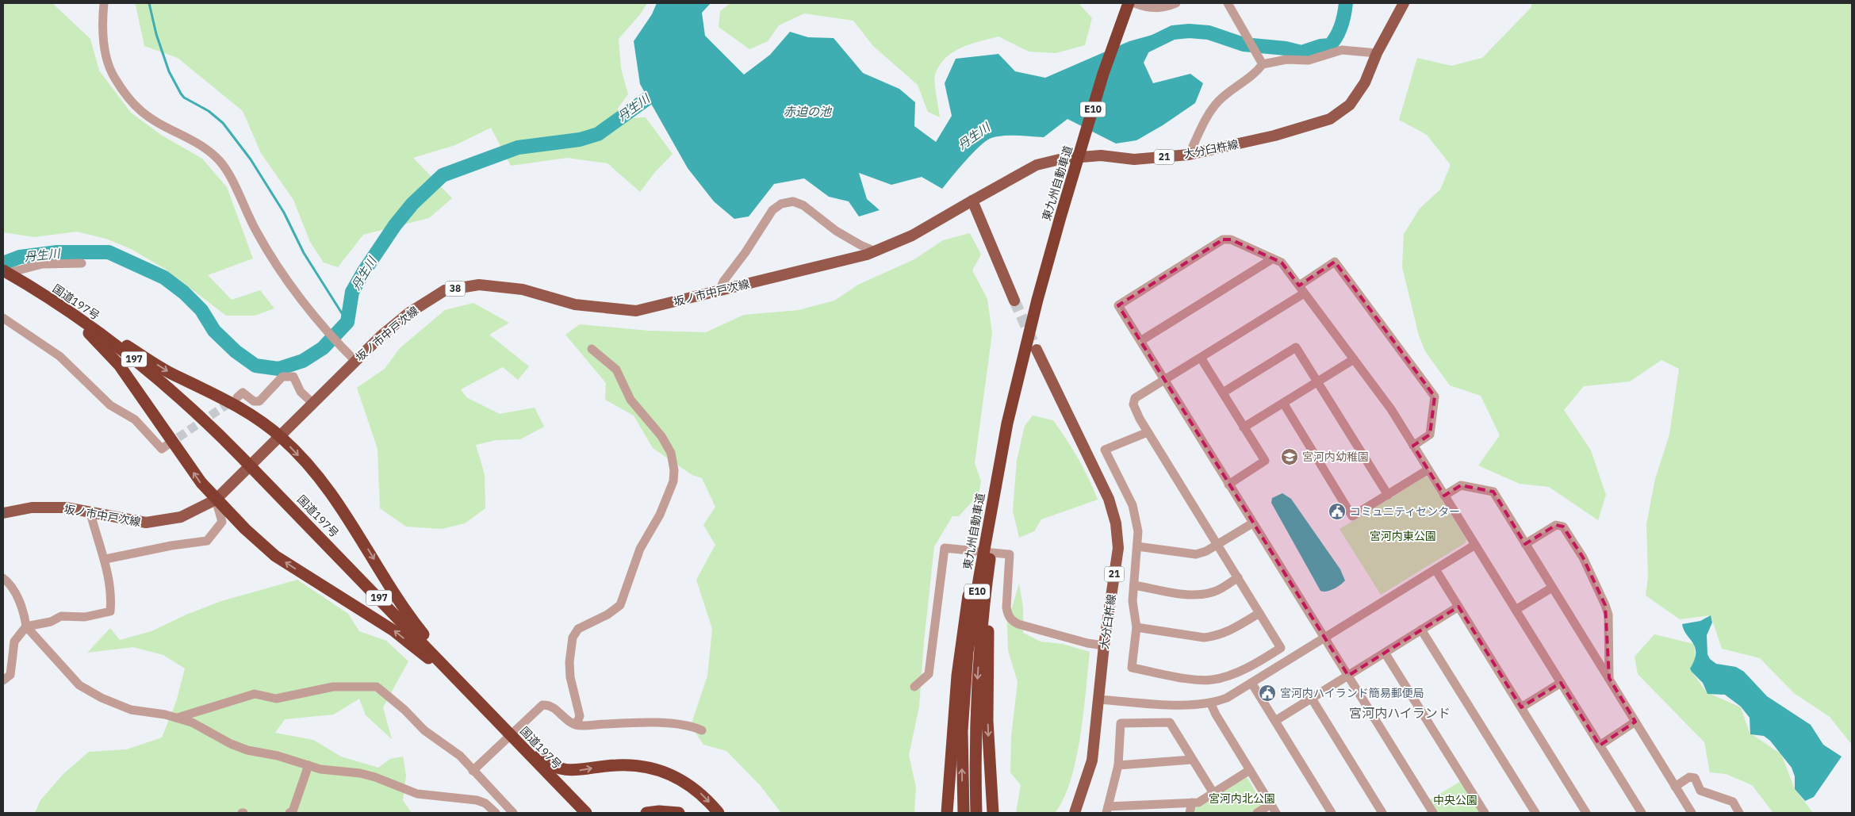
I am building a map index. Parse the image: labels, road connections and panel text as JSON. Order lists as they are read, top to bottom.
{
  "streets": {
    "highway": [
      "E10",
      "東九州自動車道",
      "国道197号",
      "197"
    ],
    "main road": [
      "大分臼杵線",
      "21",
      "38",
      "坂ノ市中戸次線"
    ]
  },
  "crossings": [
    ["大分臼杵線", "坂ノ市中戸次線"]
  ],
  "districts": ["宮河内ハイランド"],
  "water": ["丹生川", "赤迫の池"],
  "parks": ["宮河内東公園", "宮河内北公園", "中央公園"],
  "places": {
    "school or university": ["宮河内幼稚園"],
    "public building": ["コミュニティセンター", "宮河内ハイランド簡易郵便局"]
  }
}
